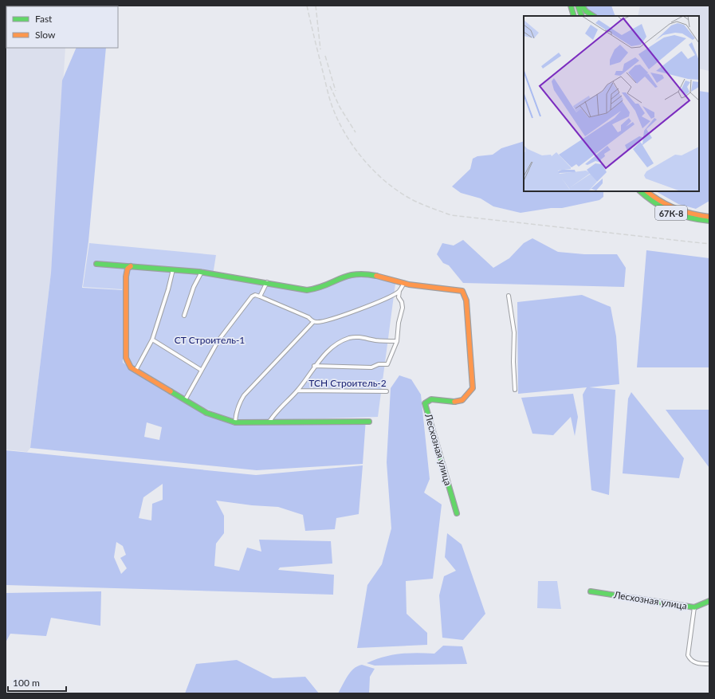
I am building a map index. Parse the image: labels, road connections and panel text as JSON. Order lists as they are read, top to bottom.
{
  "streets": {
    "street": ["67К-8", "Лесхозная улица"]
  },
  "parks": ["СТ Строитель-1", "ТСН Строитель-2"],
  "legend": ["Fast", "Slow"],
  "scale_bar": "100 m"
}
